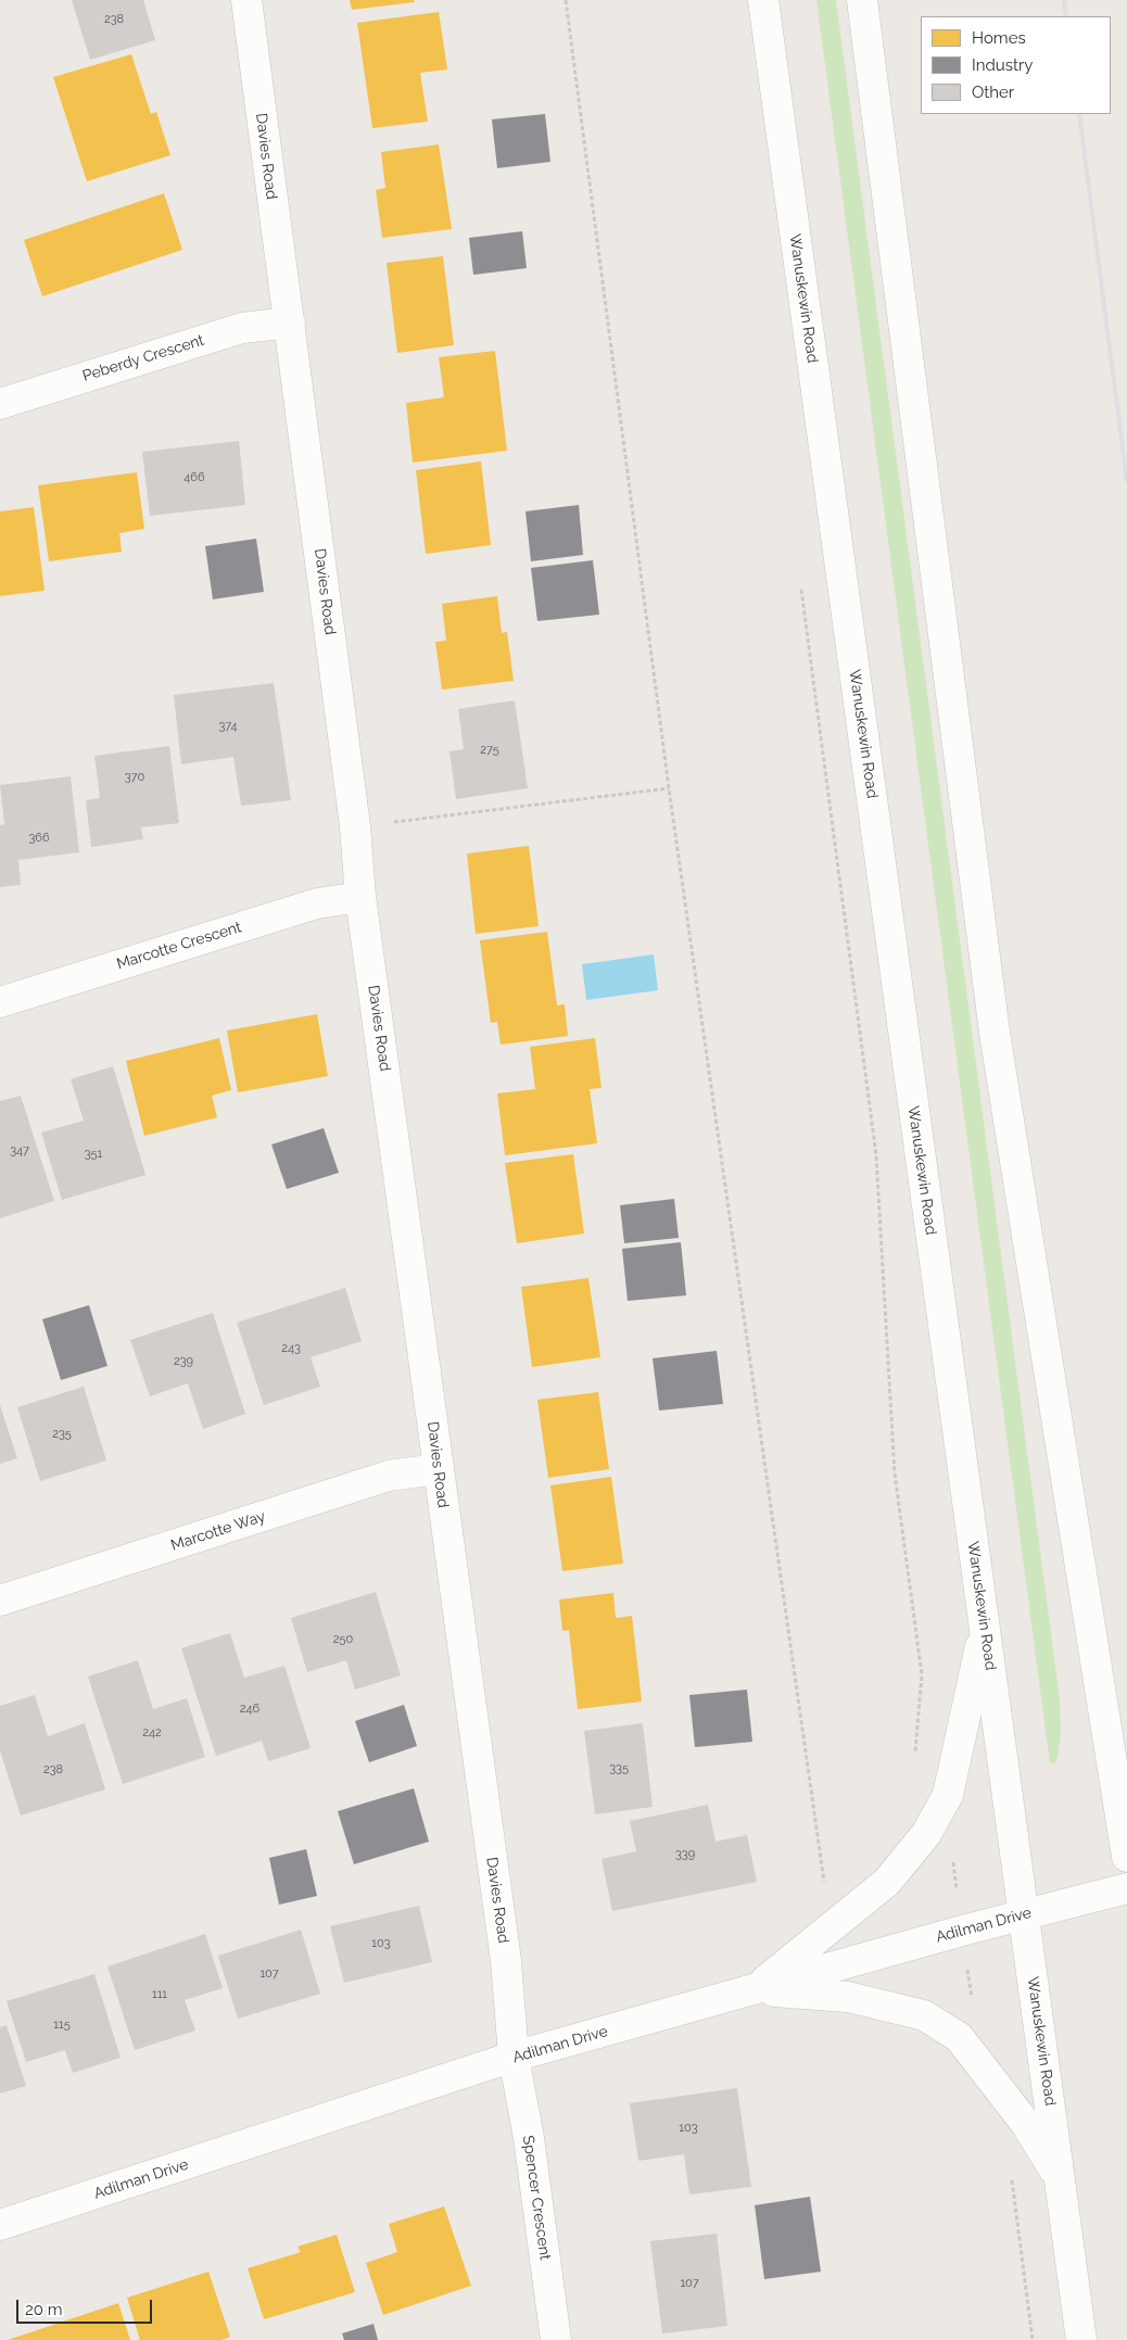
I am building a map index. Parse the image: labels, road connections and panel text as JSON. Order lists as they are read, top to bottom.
{
  "streets": {
    "main road": [
      "Davies Road",
      "Wanuskewin Road",
      "Peberdy Crescent",
      "Marcotte Crescent",
      "Marcotte Way",
      "Adilman Drive",
      "Spencer Crescent"
    ]
  },
  "crossings": [
    ["Davies Road", "Peberdy Crescent"],
    ["Davies Road", "Marcotte Crescent"],
    ["Davies Road", "Marcotte Way"],
    ["Davies Road", "Adilman Drive"],
    ["Davies Road", "Spencer Crescent"],
    ["Wanuskewin Road", "Adilman Drive"],
    ["Adilman Drive", "Spencer Crescent"]
  ],
  "house_numbers": [
    "238",
    "466",
    "374",
    "275",
    "370",
    "366",
    "347",
    "351",
    "243",
    "239",
    "235",
    "250",
    "246",
    "242",
    "335",
    "238",
    "339",
    "103",
    "107",
    "111",
    "115",
    "103",
    "107"
  ],
  "legend": ["Homes", "Industry", "Other"],
  "scale_bar": "20 m"
}
